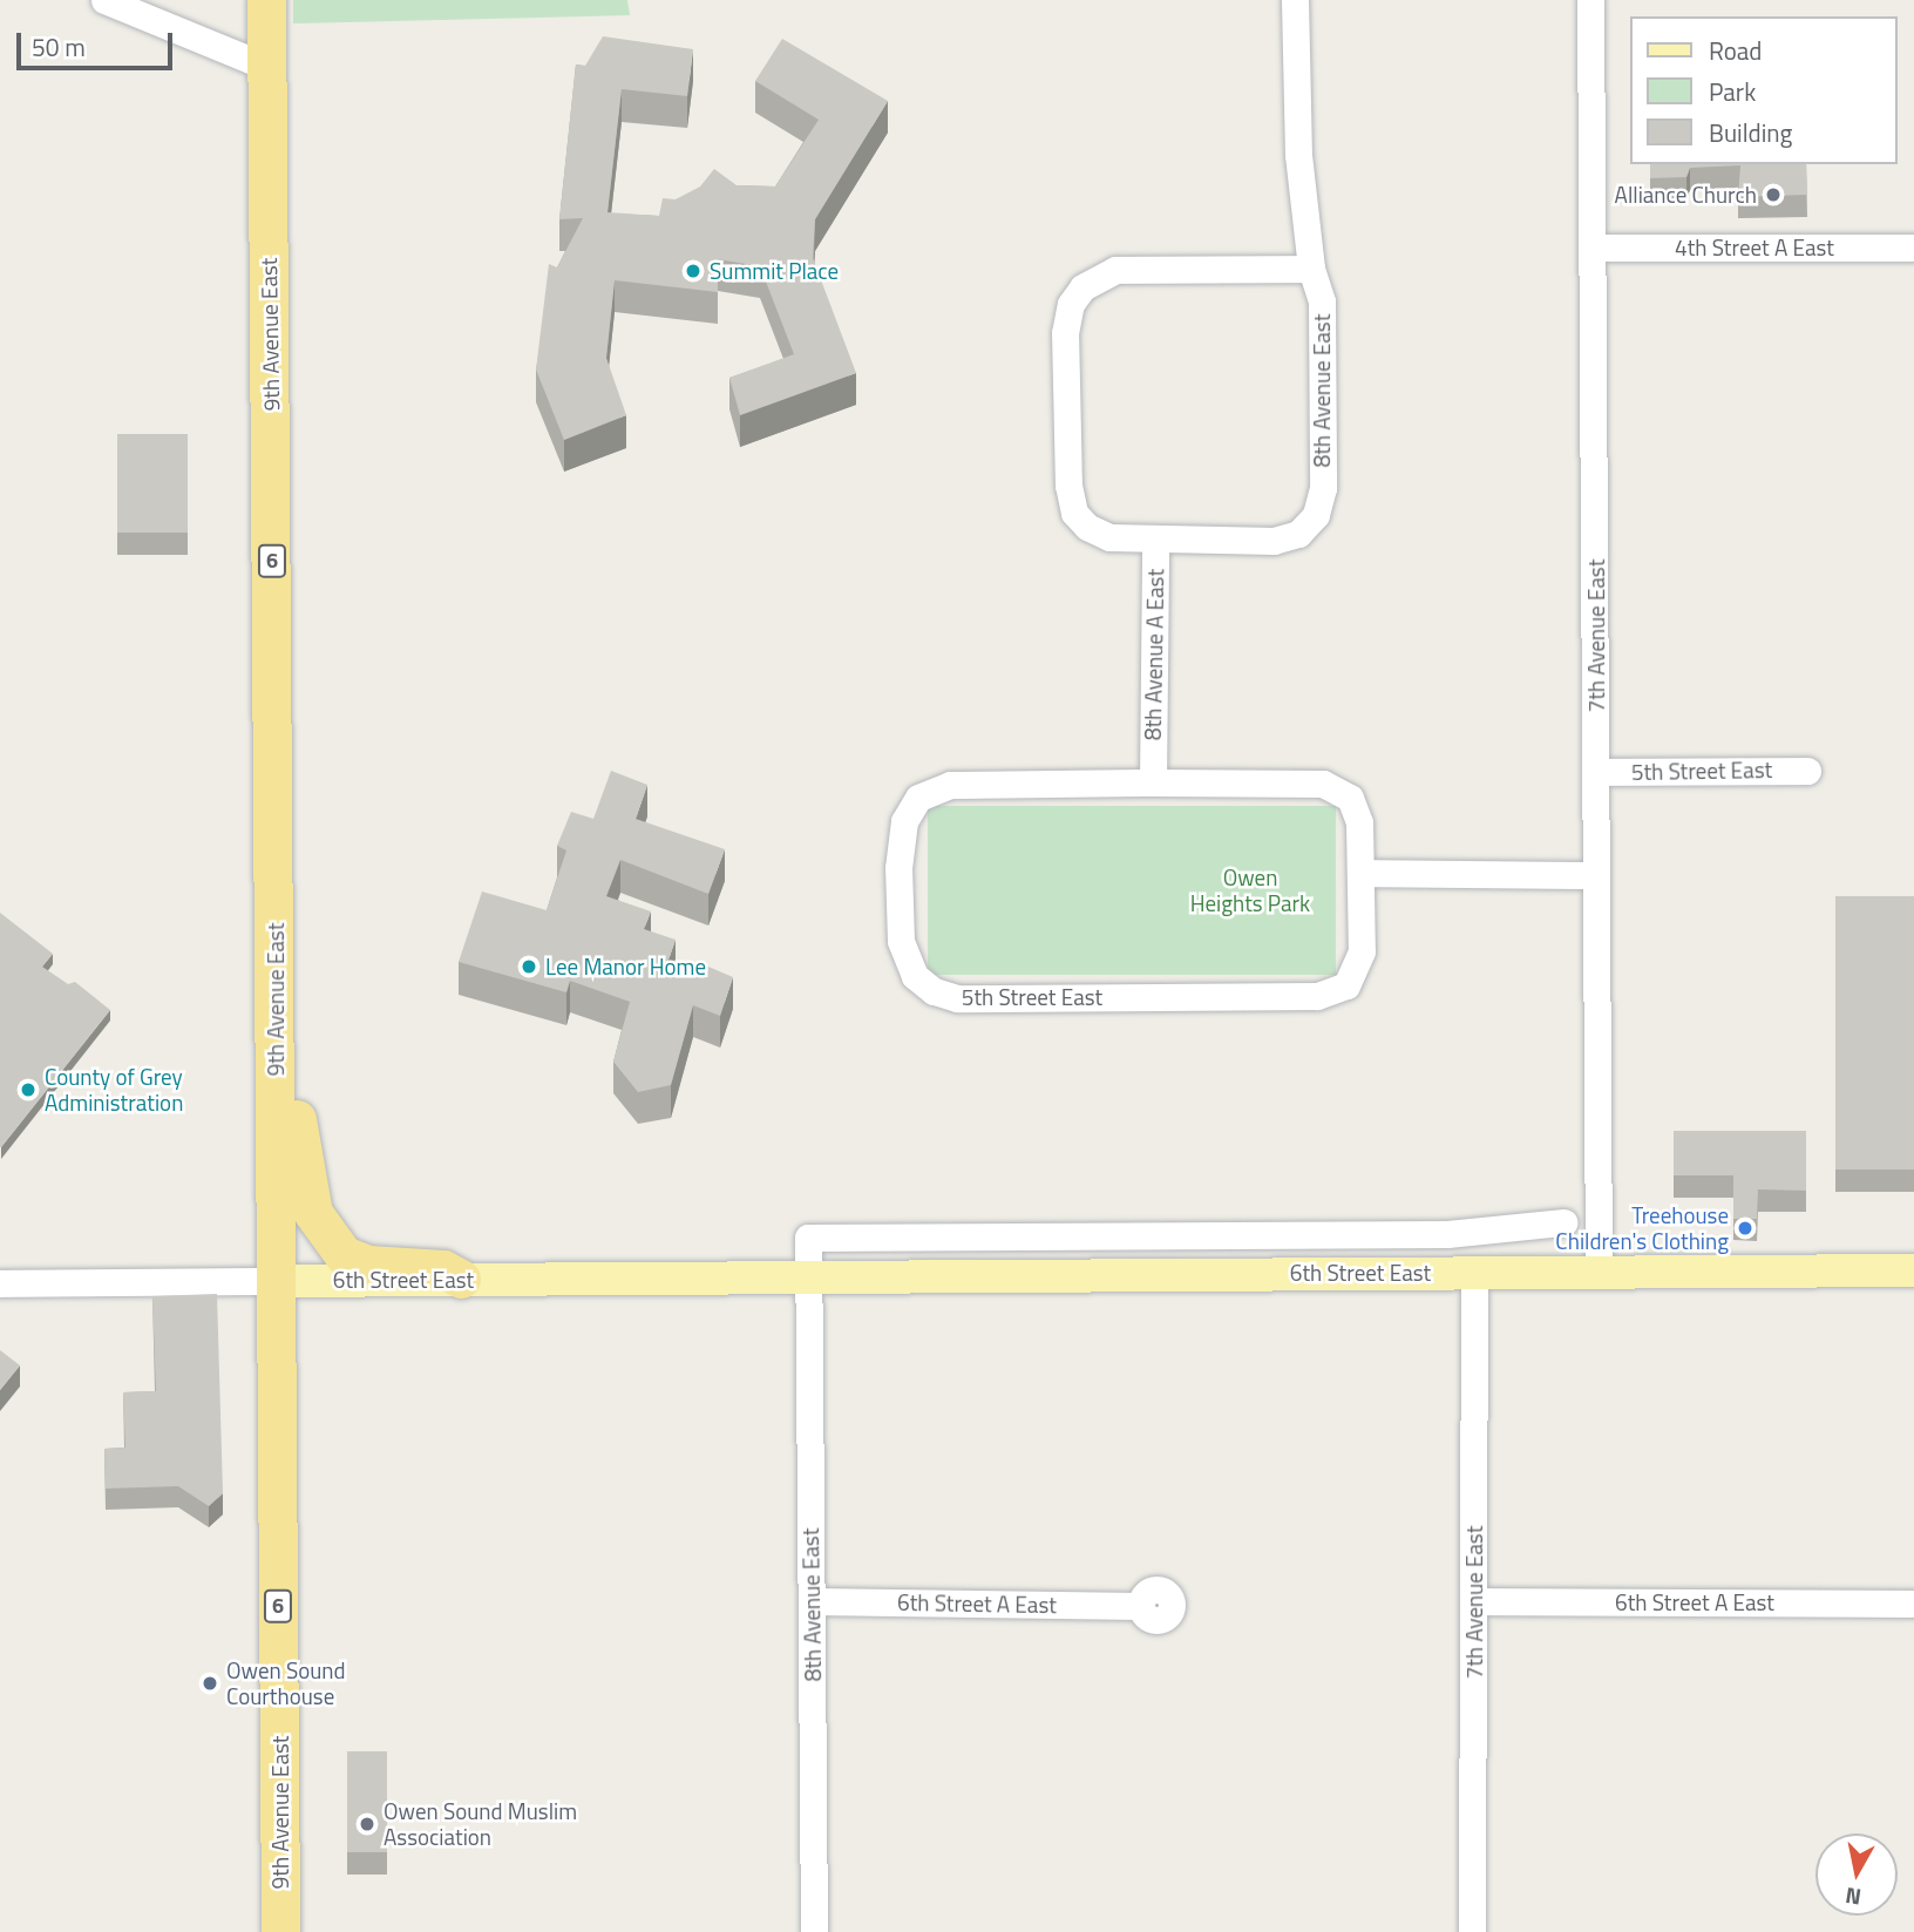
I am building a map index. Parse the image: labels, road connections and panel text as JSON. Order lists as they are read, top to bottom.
{
  "streets": {
    "highway": ["9th Avenue East", "6"],
    "main road": ["6th Street East"],
    "street": [
      "4th Street A East",
      "8th Avenue East",
      "7th Avenue East",
      "8th Avenue A East",
      "5th Street East",
      "6th Street A East"
    ]
  },
  "crossings": [
    ["4th Street A East", "7th Avenue East"],
    ["9th Avenue East", "6"],
    ["9th Avenue East", "6th Street East"],
    ["8th Avenue East", "8th Avenue A East"],
    ["8th Avenue East", "6th Street East"],
    ["8th Avenue East", "6th Street A East"],
    ["7th Avenue East", "5th Street East"],
    ["7th Avenue East", "6th Street East"],
    ["7th Avenue East", "6th Street A East"],
    ["8th Avenue A East", "5th Street East"]
  ],
  "parks": ["Owen Heights Park"],
  "places": [
    "Alliance Church",
    "Summit Place",
    "Lee Manor Home",
    "County of Grey Administration",
    "Treehouse Children's Clothing",
    "Owen Sound Courthouse",
    "Owen Sound Muslim Association"
  ],
  "legend": ["Road", "Park", "Building"],
  "scale_bar": "50 m",
  "north": "bottom"
}
